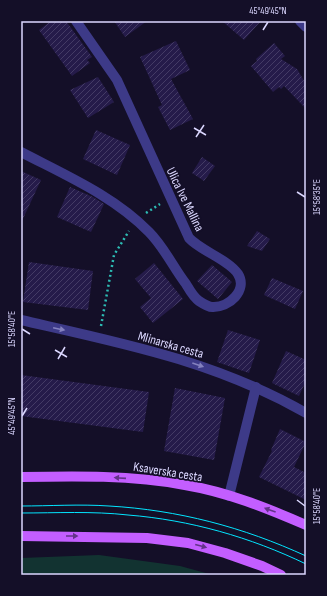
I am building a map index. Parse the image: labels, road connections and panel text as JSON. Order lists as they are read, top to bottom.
{
  "streets": {
    "main road": ["Ksaverska cesta"],
    "street": ["Ulica Ive Mallina", "Mlinarska cesta"]
  },
  "one_way": ["Mlinarska cesta"],
  "coordinates": ["45°49'45\"N", "15°58'35\"E", "15°58'40\"E"]
}
